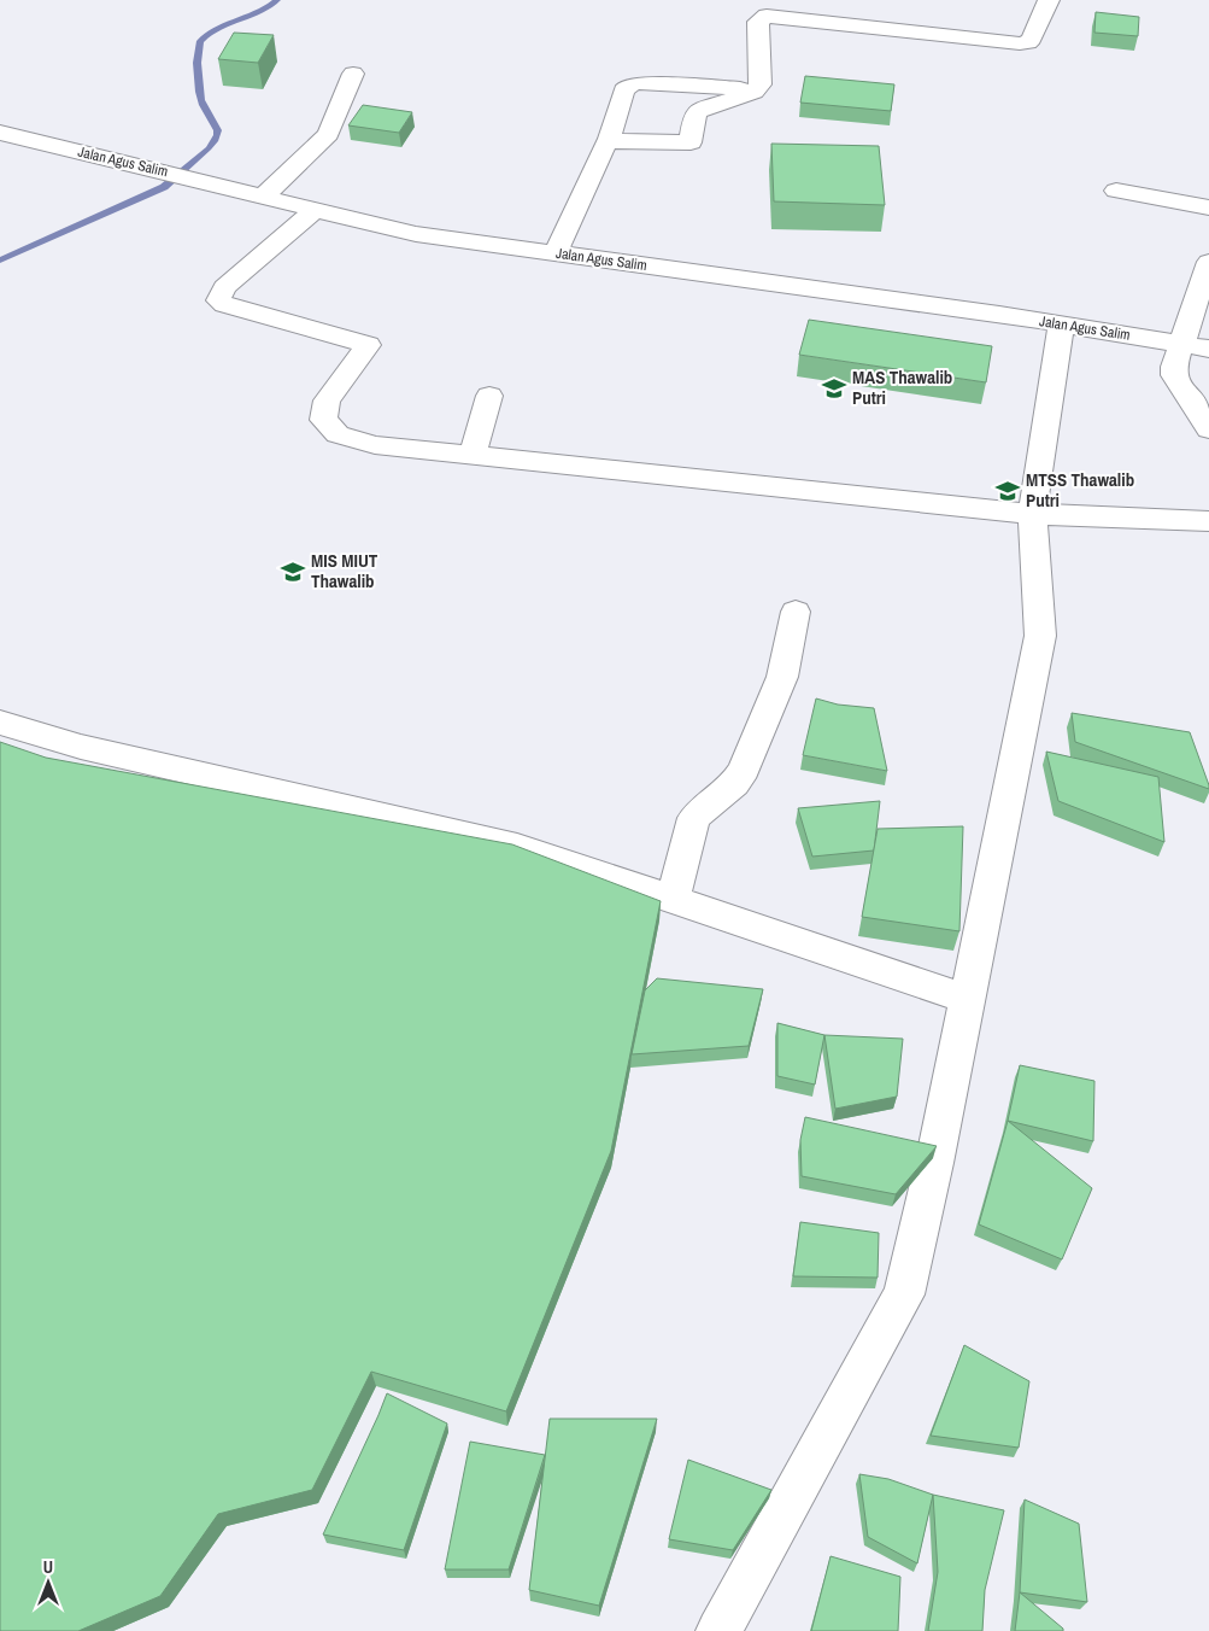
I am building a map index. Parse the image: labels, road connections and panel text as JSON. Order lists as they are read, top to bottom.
{
  "streets": {
    "street": ["Jalan Agus Salim"]
  },
  "places": {
    "school or university": ["MAS Thawalib Putri", "MTSS Thawalib Putri", "MIS MIUT Thawalib"]
  },
  "north": "top"
}
